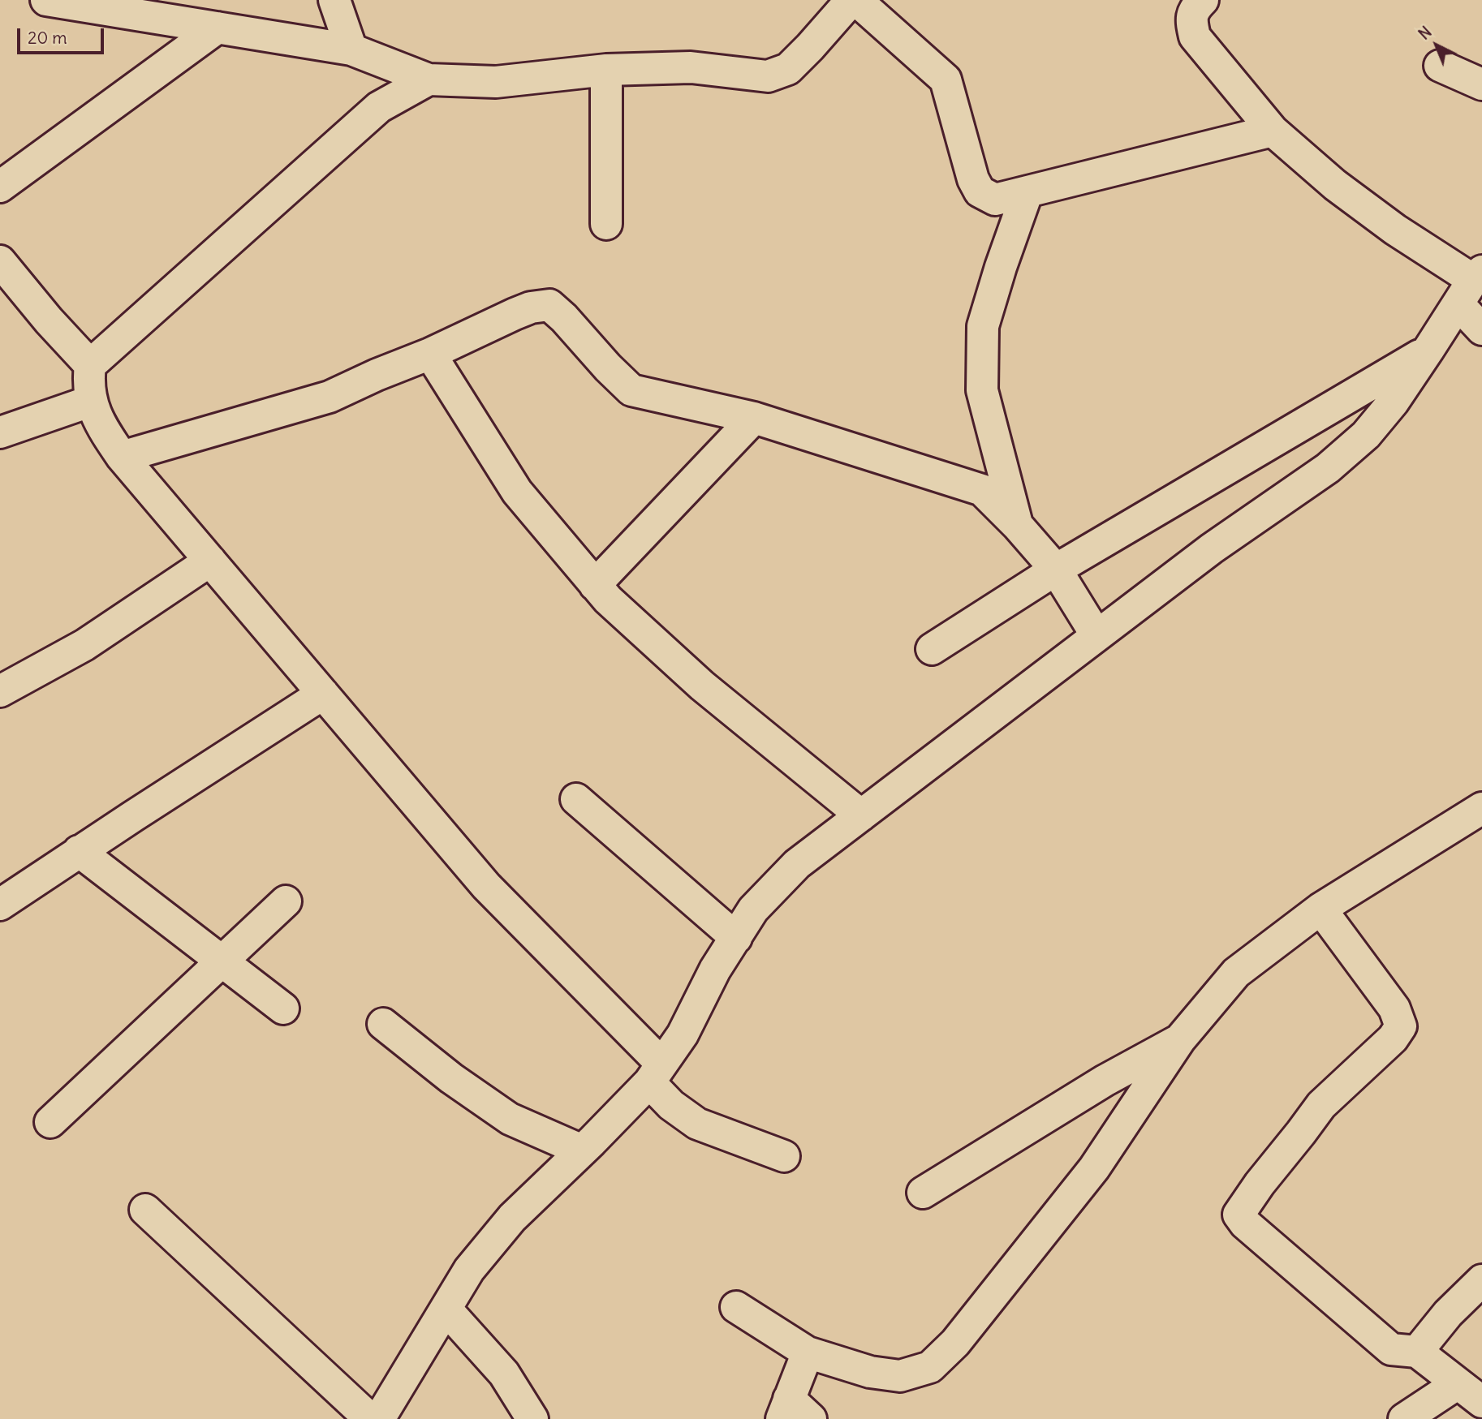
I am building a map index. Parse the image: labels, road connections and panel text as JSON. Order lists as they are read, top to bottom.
{
  "scale_bar": "20 m",
  "north": "top left"
}
